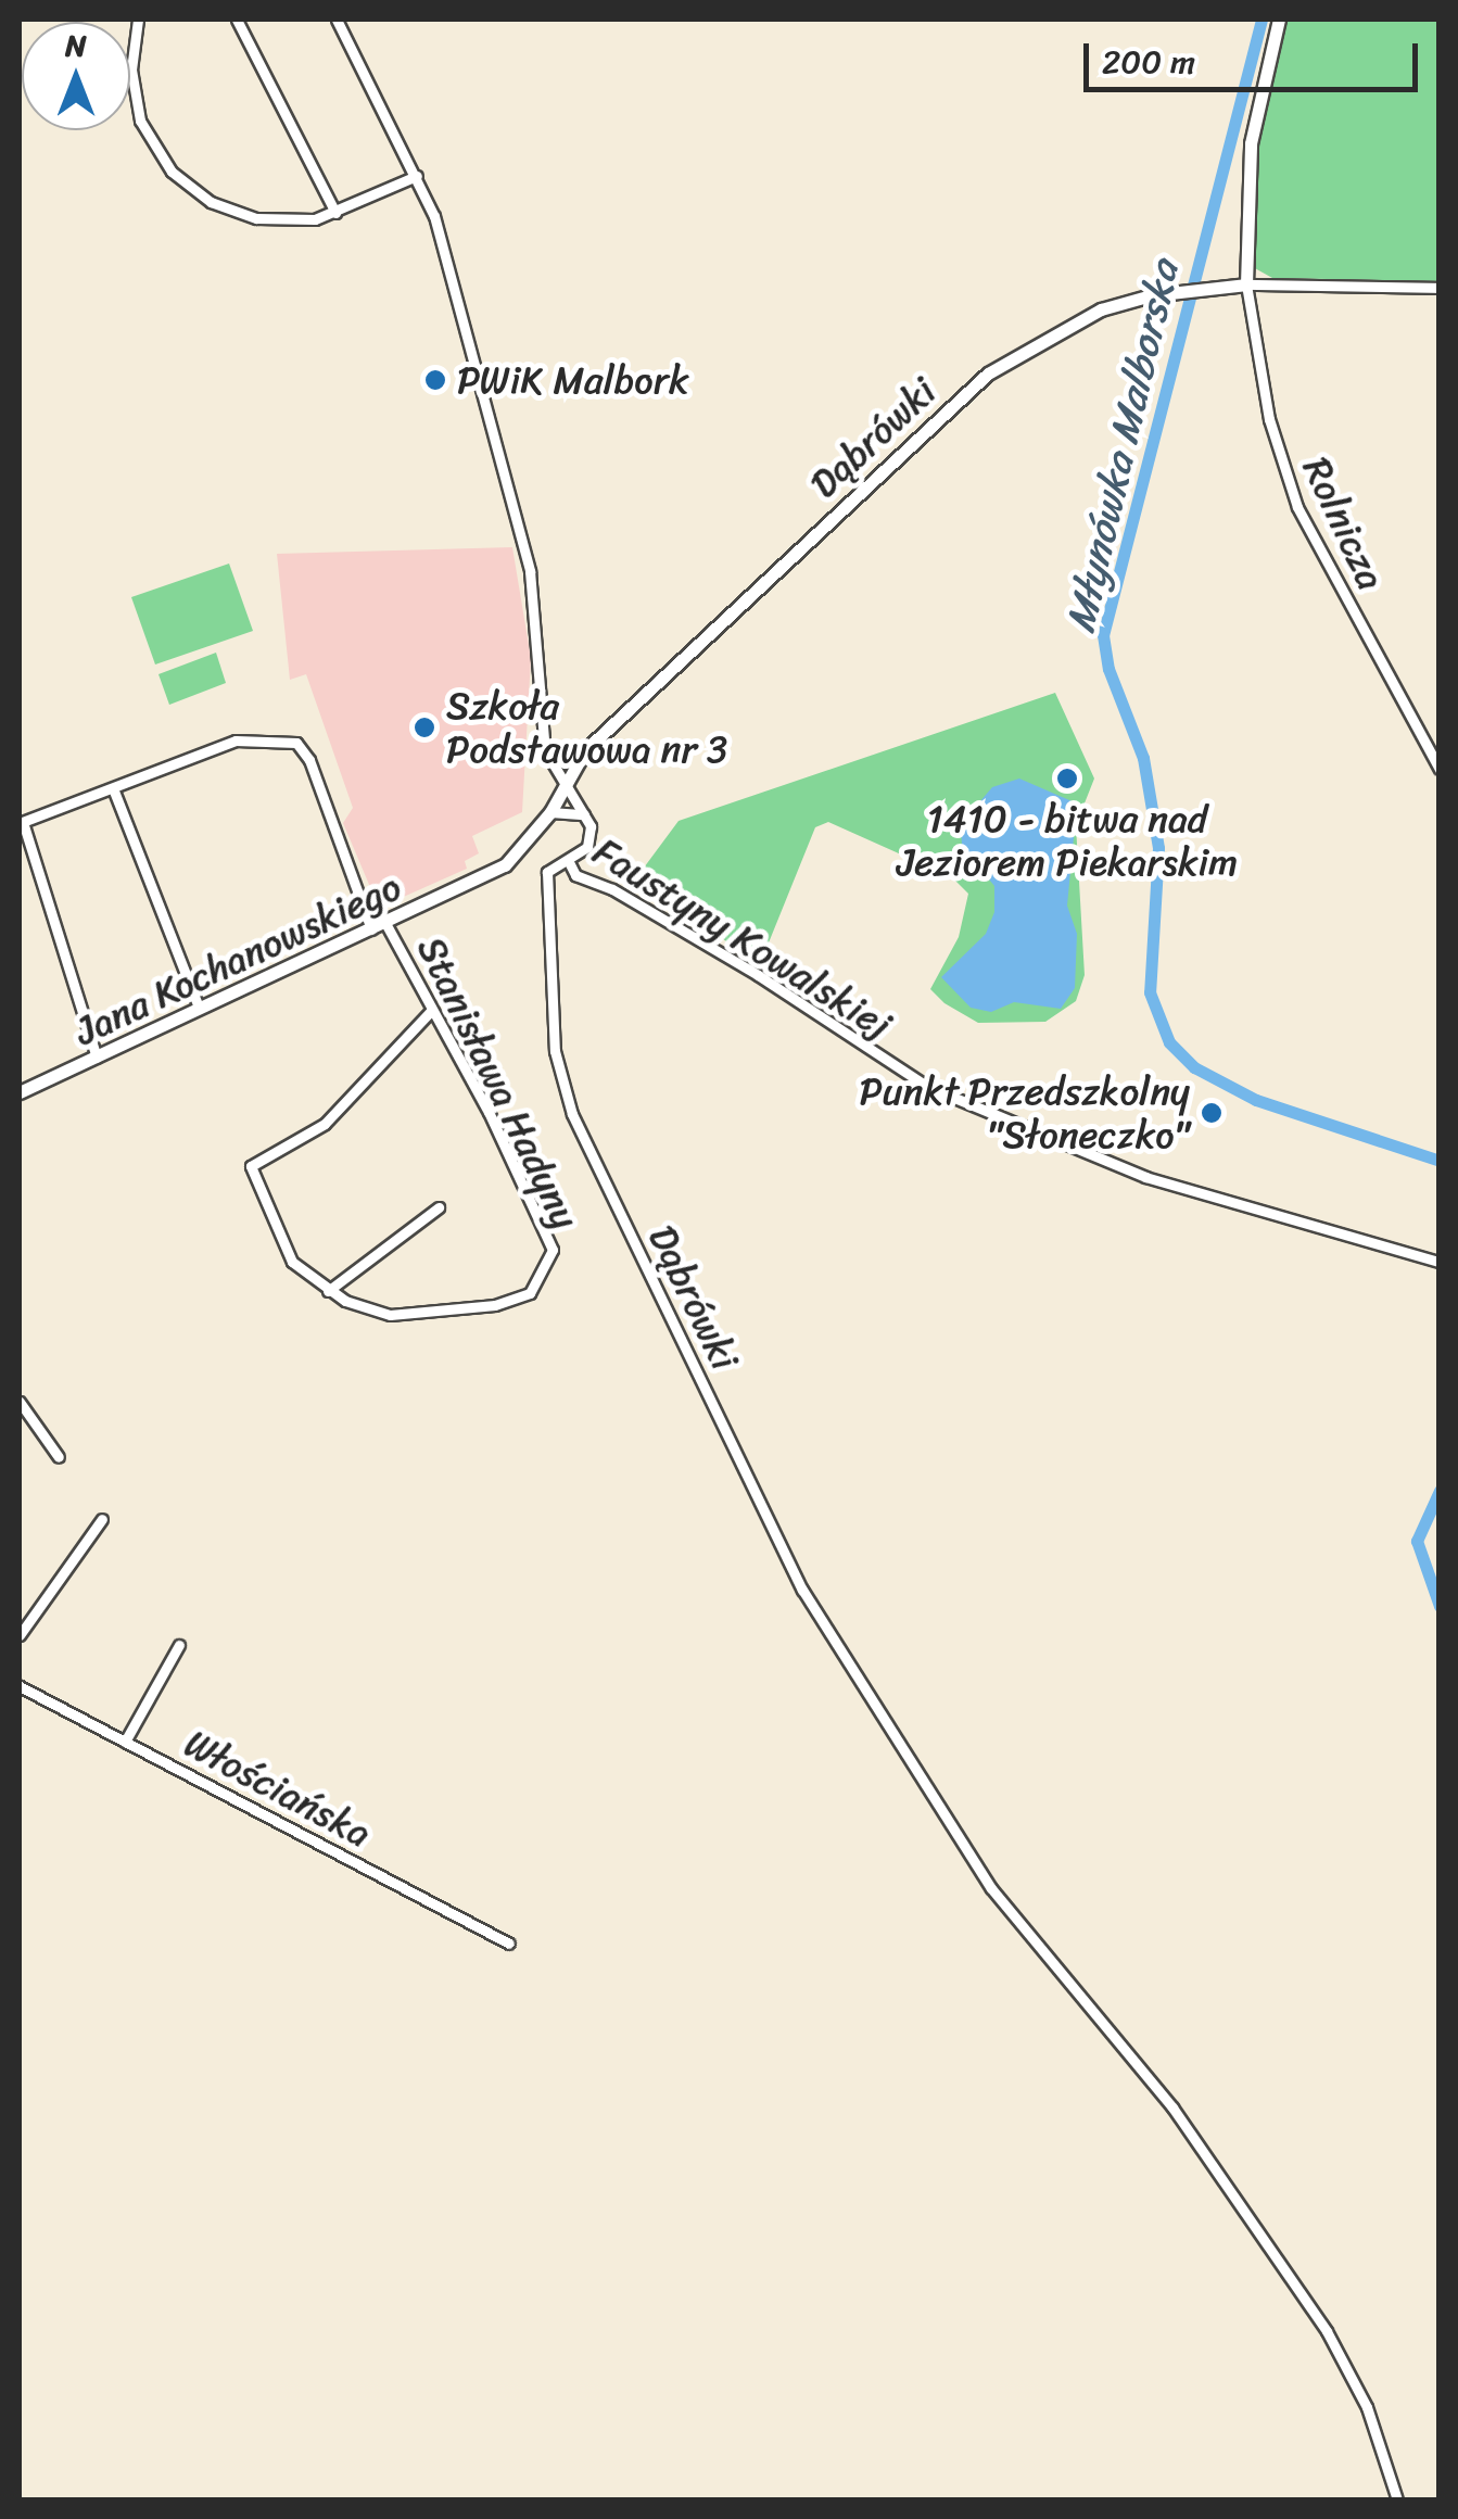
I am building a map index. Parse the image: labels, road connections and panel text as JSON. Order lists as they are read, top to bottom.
{
  "streets": {
    "street": [
      "Dąbrówki",
      "Rolnicza",
      "Faustyny Kowalskiej",
      "Jana Kochanowskiego",
      "Stanisława Hadyny",
      "Włościańska"
    ]
  },
  "crossings": [
    ["Dąbrówki", "Rolnicza"],
    ["Dąbrówki", "Faustyny Kowalskiej"],
    ["Dąbrówki", "Jana Kochanowskiego"],
    ["Jana Kochanowskiego", "Stanisława Hadyny"]
  ],
  "water": ["Młynówka Malborska"],
  "places": [
    "PWiK Malbork",
    "Szkoła Podstawowa nr 3",
    "1410 - bitwa nad Jeziorem Piekarskim",
    "Punkt Przedszkolny \"Słoneczko\""
  ],
  "scale_bar": "200 m",
  "north": "top"
}
